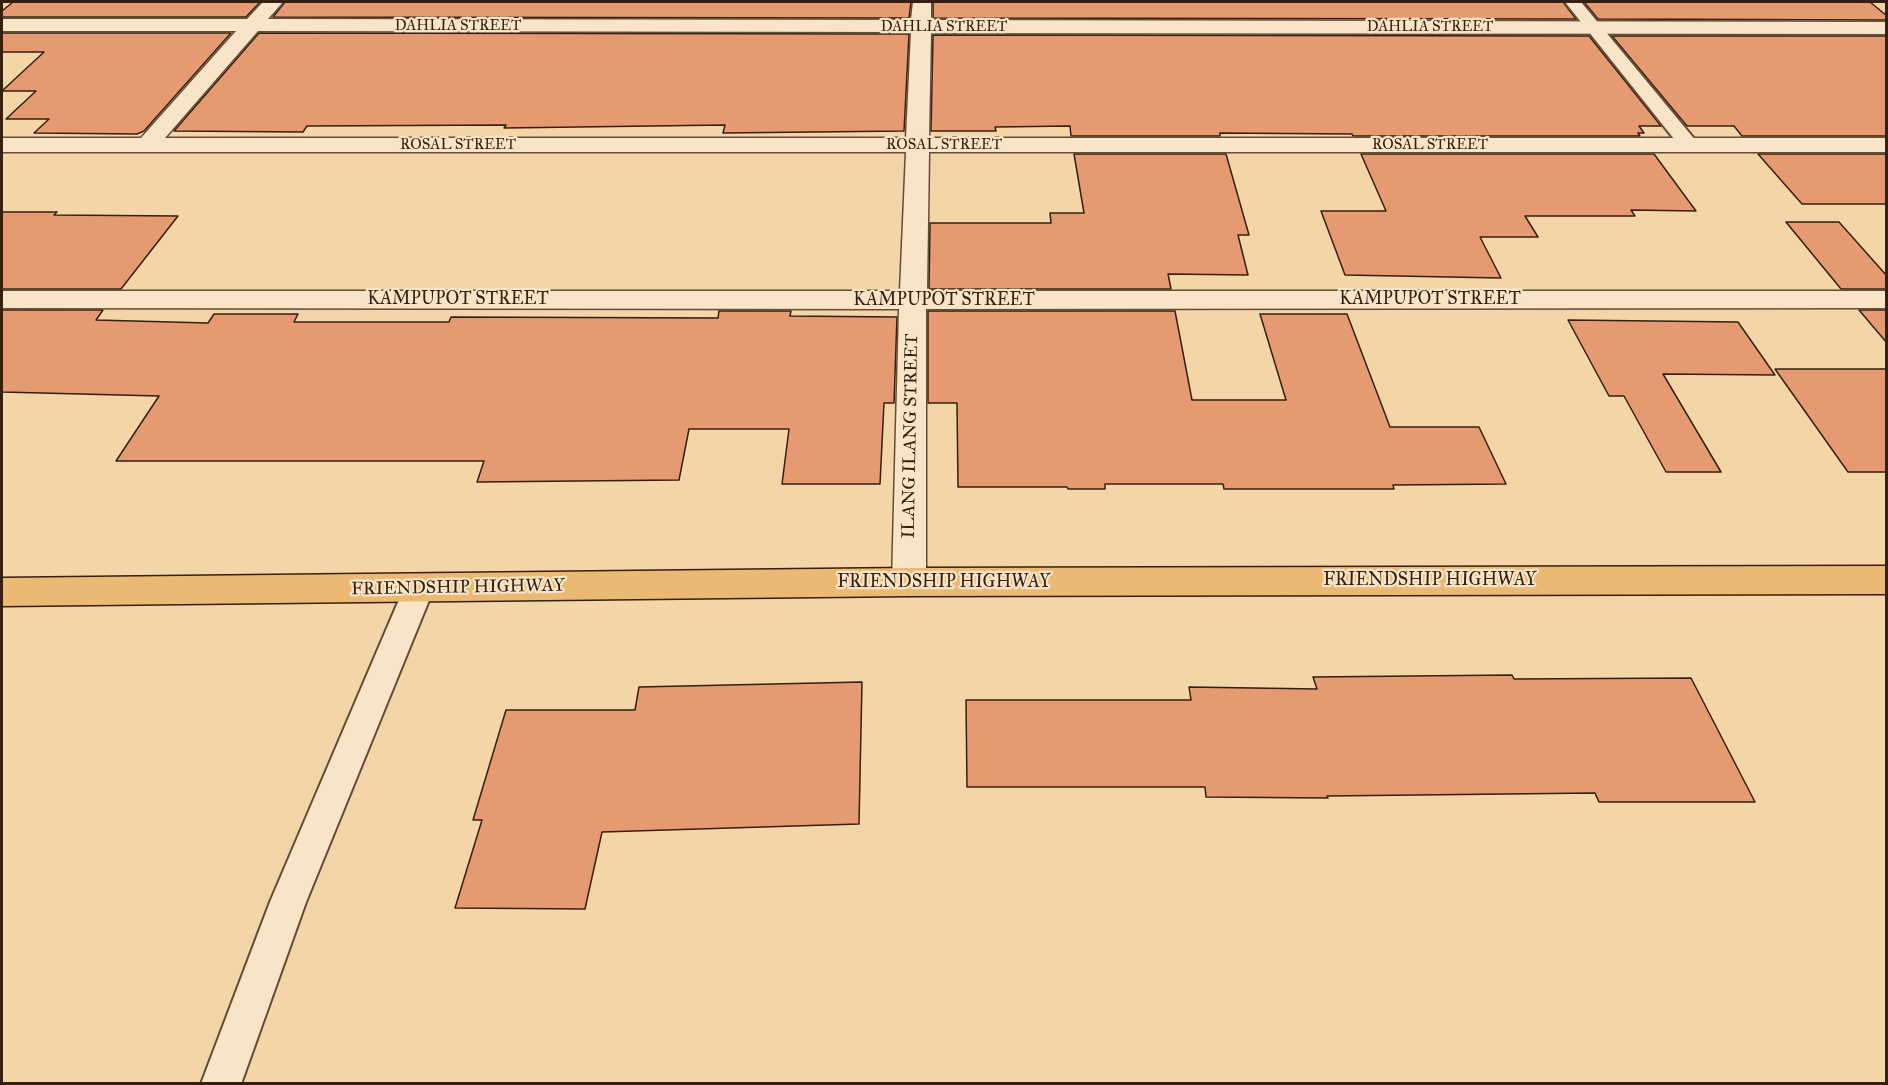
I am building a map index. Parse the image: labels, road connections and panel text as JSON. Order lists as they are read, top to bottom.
{
  "streets": {
    "main road": ["FRIENDSHIP HIGHWAY"],
    "street": [
      "DAHLIA STREET",
      "ROSAL STREET",
      "KAMPUPOT STREET",
      "ILANG ILANG STREET"
    ]
  },
  "crossings": [
    ["DAHLIA STREET", "ILANG ILANG STREET"],
    ["ROSAL STREET", "ILANG ILANG STREET"],
    ["KAMPUPOT STREET", "ILANG ILANG STREET"],
    ["ILANG ILANG STREET", "FRIENDSHIP HIGHWAY"]
  ]
}
